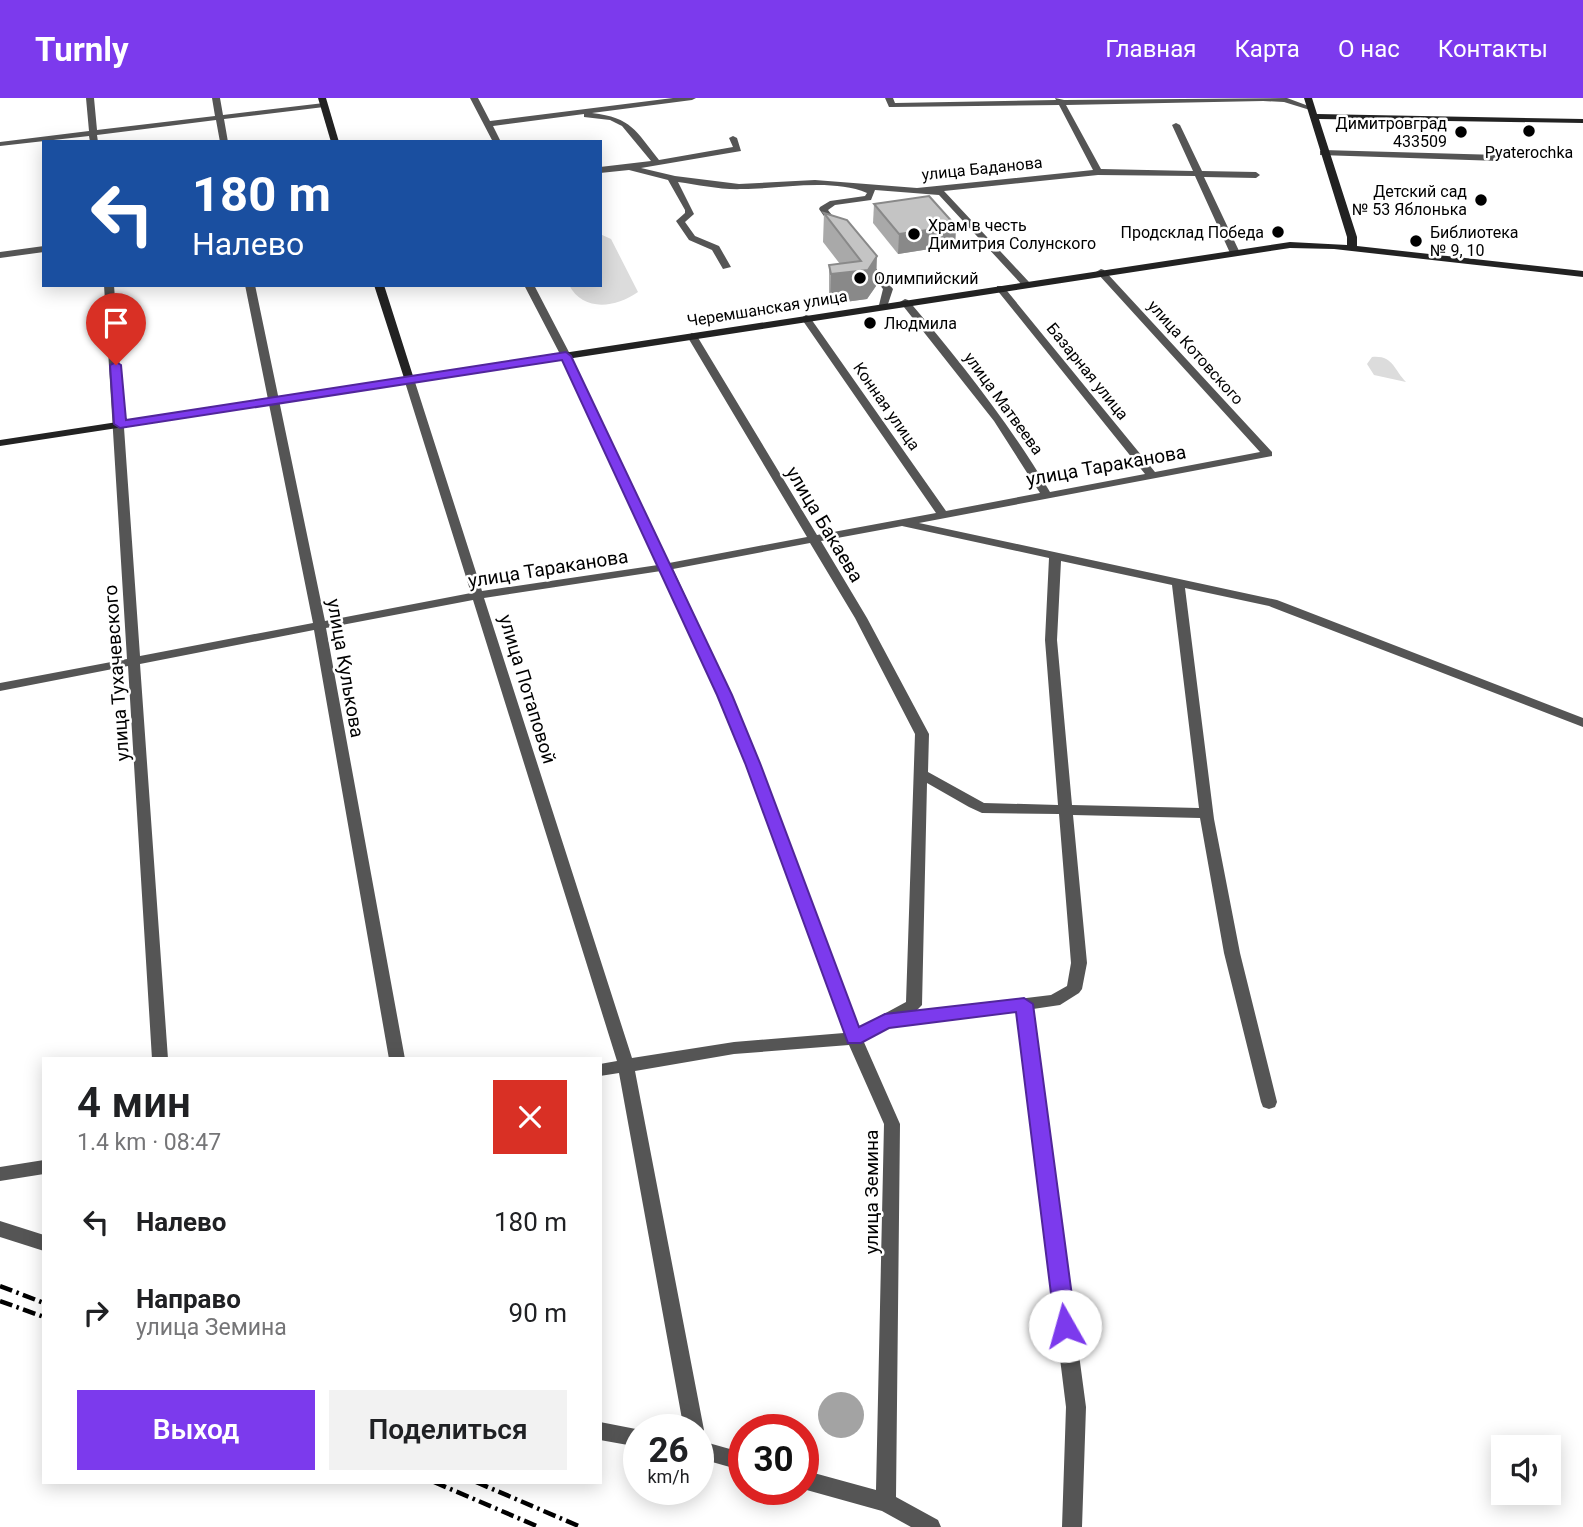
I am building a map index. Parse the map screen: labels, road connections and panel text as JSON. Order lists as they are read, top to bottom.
{
  "streets": {
    "main road": ["Черемшанская улица", "улица Потаповой"],
    "street": [
      "улица Баданова",
      "улица Котовского",
      "Базарная улица",
      "улица Матвеева",
      "Конная улица",
      "улица Тараканова",
      "улица Бакаева",
      "улица Кулькова",
      "улица Тухачевского",
      "улица Земина"
    ]
  },
  "crossings": [
    ["Черемшанская улица", "улица Котовского"],
    ["Черемшанская улица", "Базарная улица"],
    ["Черемшанская улица", "улица Матвеева"],
    ["Черемшанская улица", "Конная улица"],
    ["Черемшанская улица", "улица Бакаева"],
    ["Черемшанская улица", "улица Кулькова"],
    ["Черемшанская улица", "улица Тухачевского"],
    ["Черемшанская улица", "улица Потаповой"],
    ["Черемшанская улица", "улица Земина"],
    ["улица Котовского", "улица Тараканова"],
    ["Базарная улица", "улица Тараканова"],
    ["улица Матвеева", "улица Тараканова"],
    ["Конная улица", "улица Тараканова"],
    ["улица Тараканова", "улица Бакаева"],
    ["улица Тараканова", "улица Кулькова"],
    ["улица Тараканова", "улица Тухачевского"],
    ["улица Тараканова", "улица Потаповой"],
    ["улица Тараканова", "улица Земина"]
  ],
  "places": [
    "Pyaterochka",
    "Димитровград 433509",
    "Детский сад № 53 Яблонька",
    "Продсклад Победа",
    "Храм в честь Димитрия Солунского",
    "Библиотека № 9, 10",
    "Олимпийский",
    "Людмила"
  ],
  "page": {
    "header": "Turnly",
    "nav": [
      "Главная",
      "Карта",
      "О нас",
      "Контакты"
    ],
    "turn": ["180 m", "Налево"],
    "heading": ["4 мин", "1.4 km · 08:47"],
    "list": [
      {
        "name": "Налево",
        "value": "180 m"
      },
      {
        "name": "Направо",
        "note": "улица Земина",
        "value": "90 m"
      }
    ],
    "buttons": ["Выход", "Поделиться"],
    "speed": "26 km/h",
    "limit": "30"
  }
}
